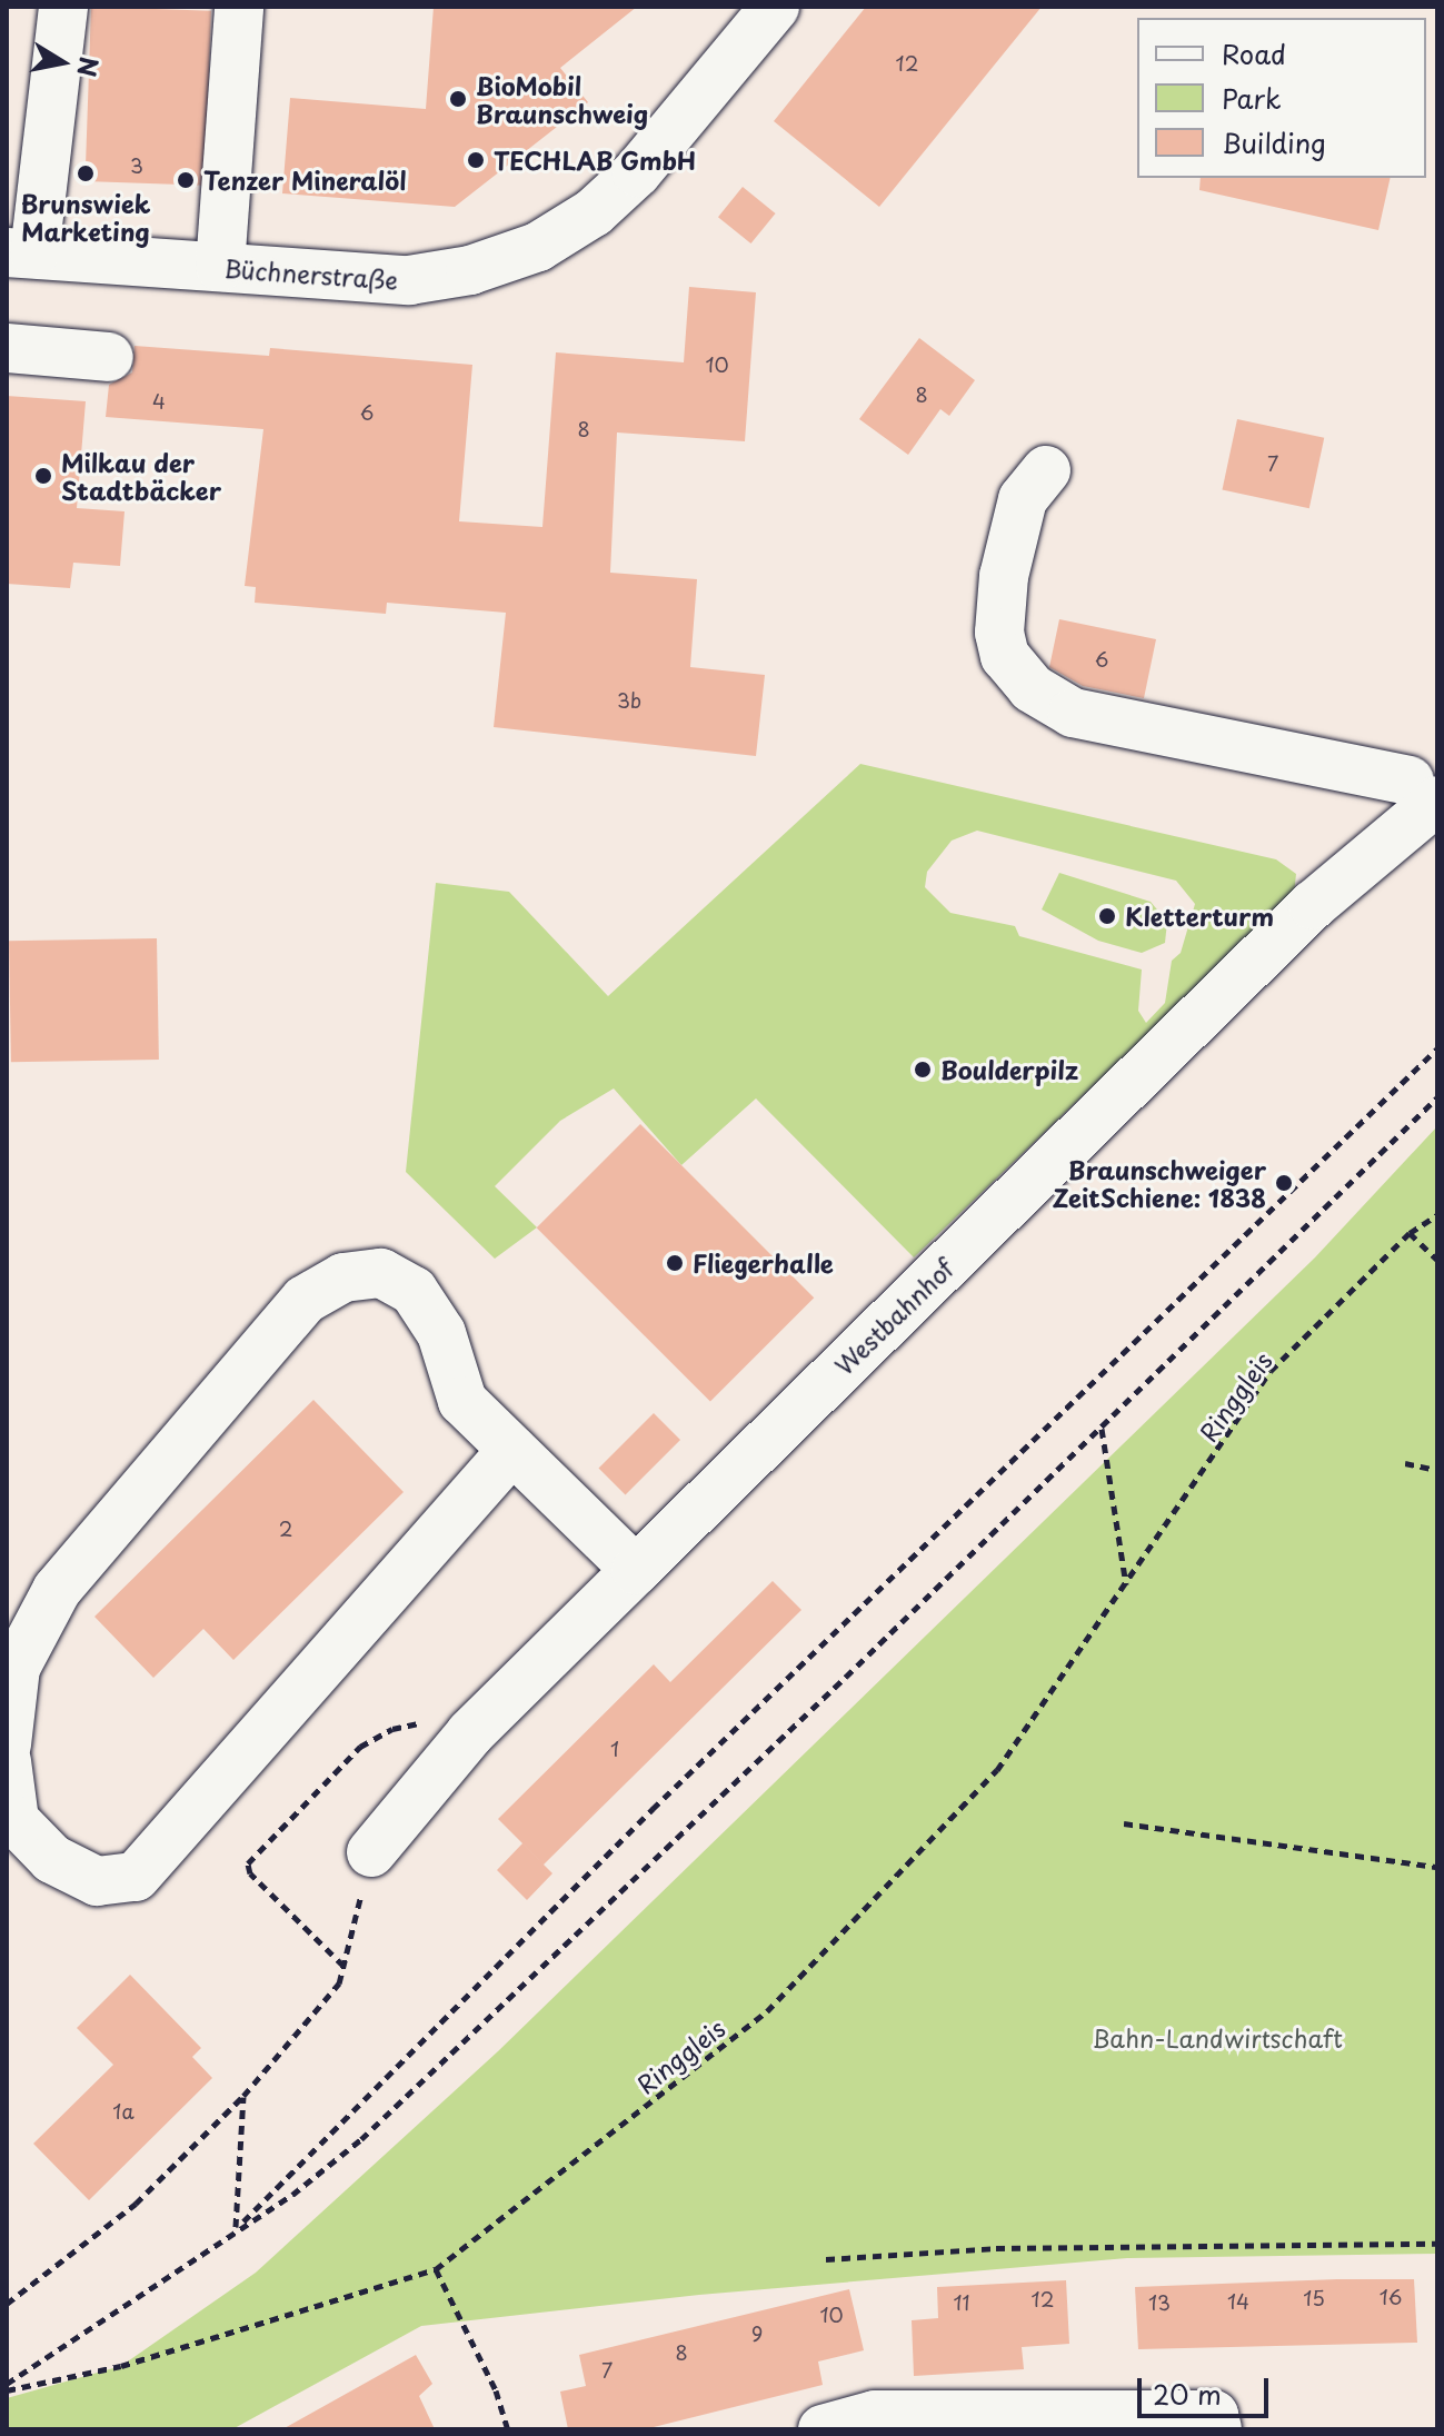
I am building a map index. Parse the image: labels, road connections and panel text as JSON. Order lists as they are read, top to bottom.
{
  "streets": {
    "street": ["Büchnerstraße", "Westbahnhof"],
    "path": ["Ringgleis"]
  },
  "parks": ["Bahn-Landwirtschaft"],
  "places": [
    "BioMobil Braunschweig",
    "TECHLAB GmbH",
    "Brunswiek Marketing",
    "Tenzer Mineralöl",
    "Milkau der Stadtbäcker",
    "Kletterturm",
    "Boulderpilz",
    "Braunschweiger ZeitSchiene: 1838",
    "Fliegerhalle"
  ],
  "house_numbers": [
    "12",
    "3",
    "10",
    "8",
    "4",
    "6",
    "8",
    "7",
    "6",
    "3b",
    "2",
    "1",
    "1a",
    "16",
    "15",
    "12",
    "14",
    "11",
    "13",
    "10",
    "9",
    "8",
    "7"
  ],
  "legend": ["Road", "Park", "Building"],
  "scale_bar": "20 m",
  "north": "right"
}
